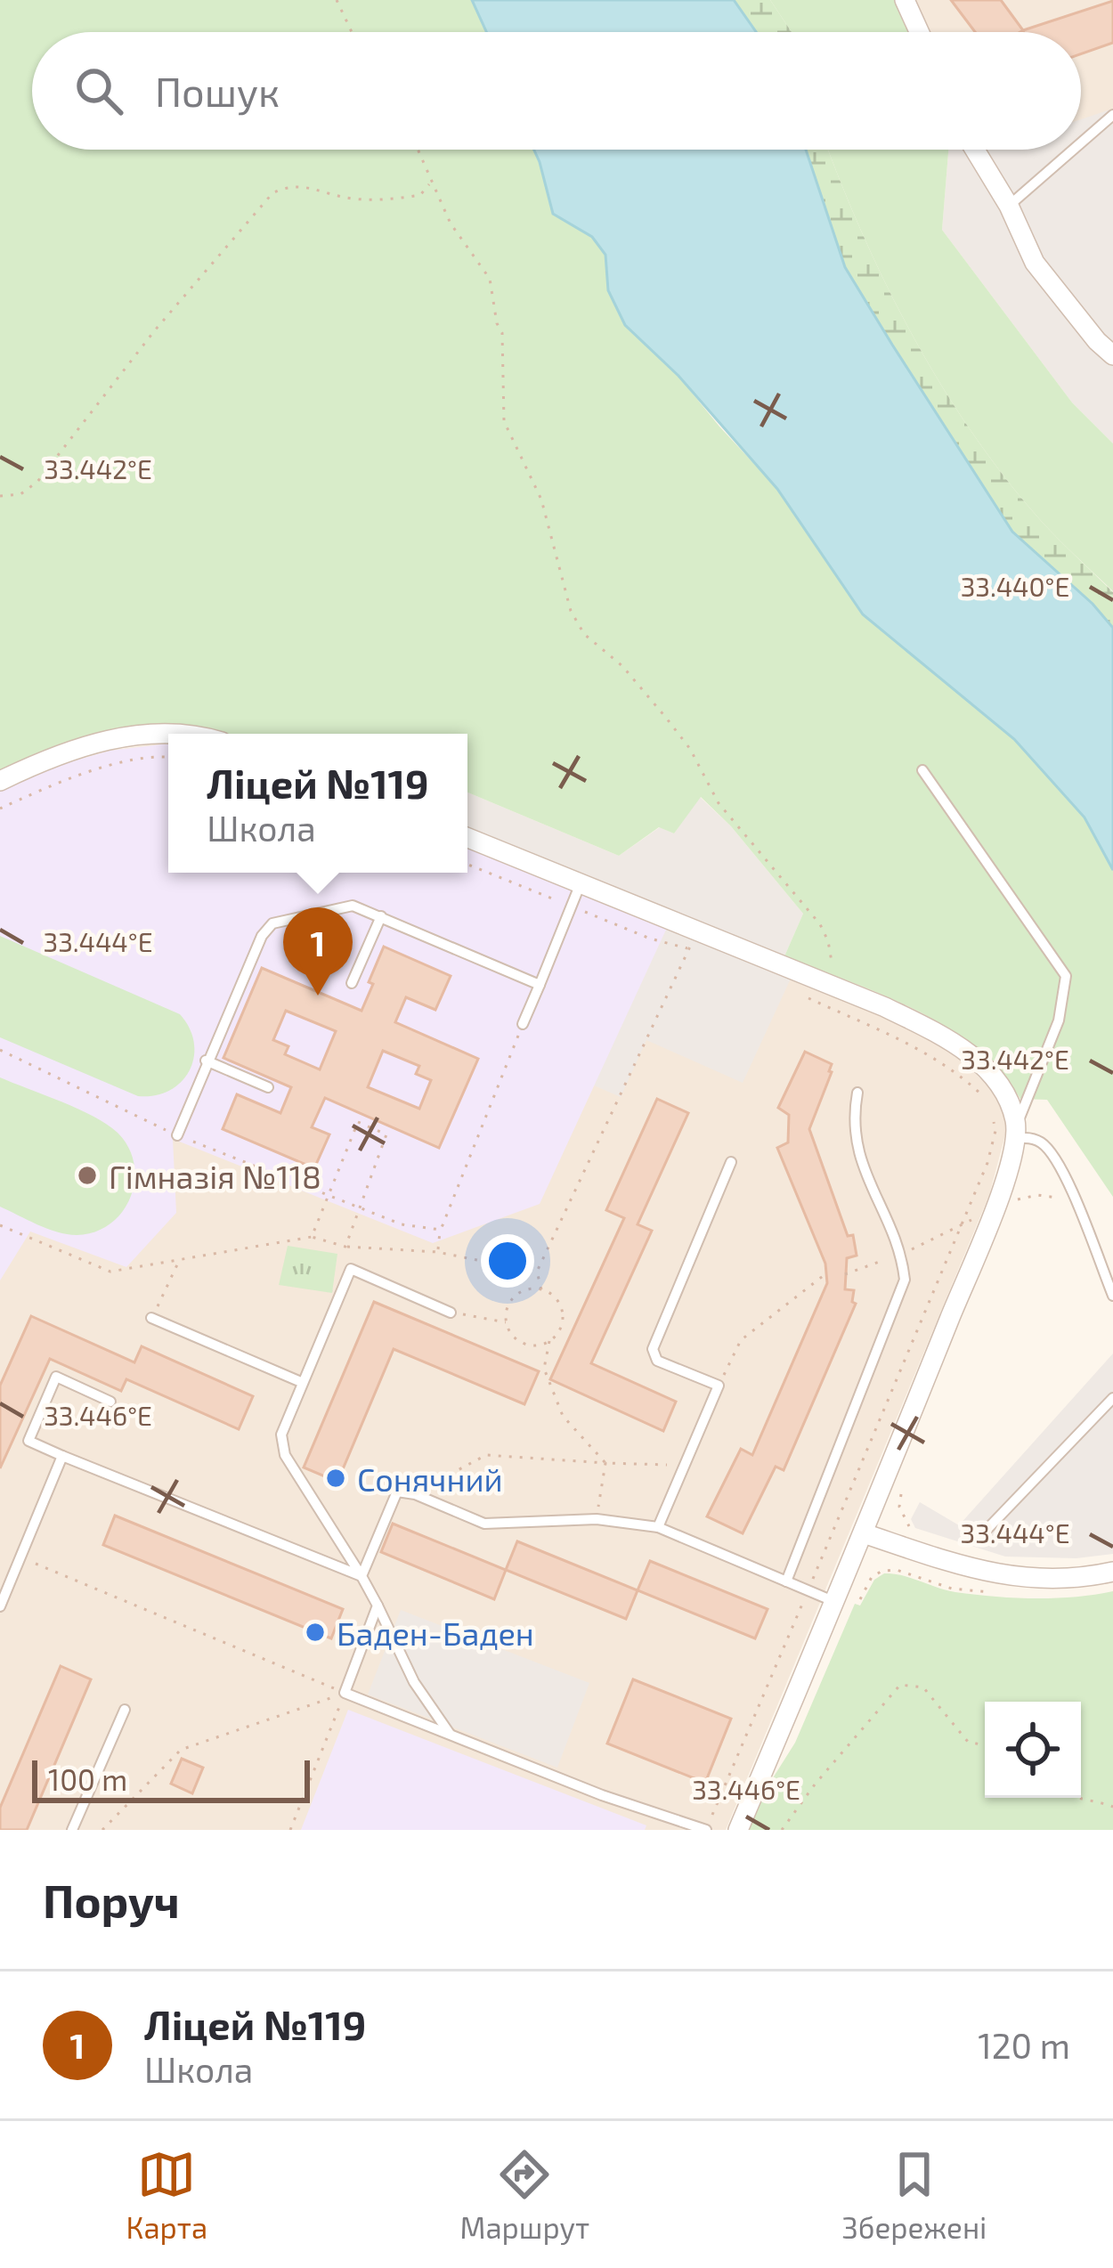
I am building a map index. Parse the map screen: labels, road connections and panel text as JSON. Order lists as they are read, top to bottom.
{
  "places": ["Гімназія №118", "Сонячний", "Баден-Баден"],
  "scale_bar": "100 m",
  "page": {
    "search": "Пошук",
    "popup": ["Ліцей №119", "Школа"],
    "pins": "1",
    "scale": "100 m",
    "heading": "Поруч",
    "list": [
      {
        "mark": "1",
        "name": "Ліцей №119",
        "note": "Школа",
        "value": "120 m"
      }
    ],
    "nav": ["Карта", "Маршрут", "Збережені"]
  },
  "coordinates": [
    "33.442°E",
    "33.440°E",
    "33.444°E",
    "33.446°E"
  ]
}
